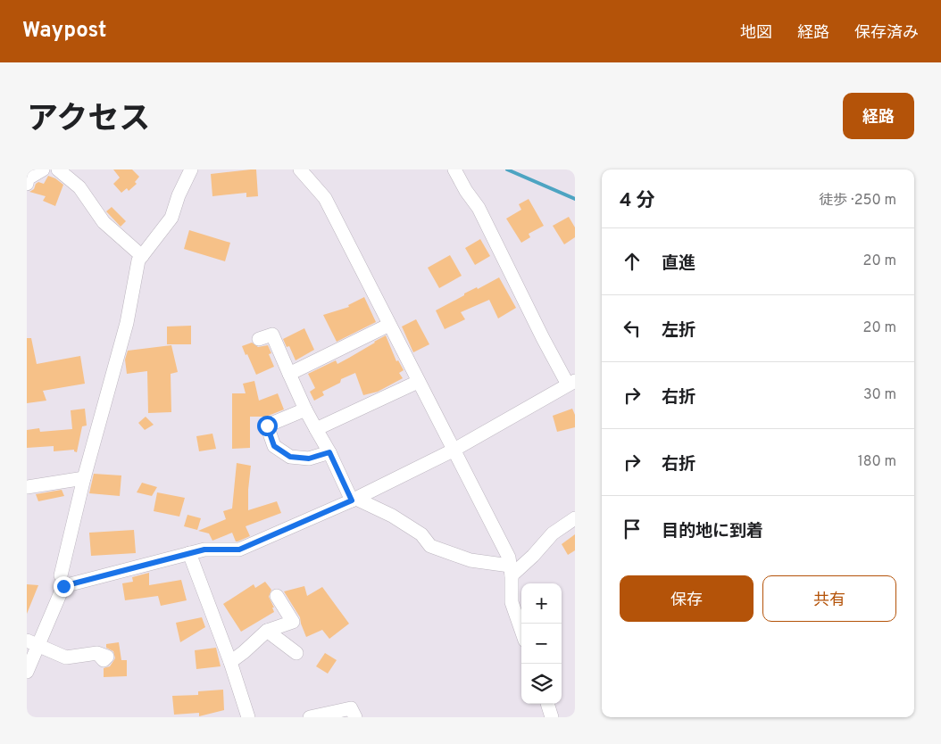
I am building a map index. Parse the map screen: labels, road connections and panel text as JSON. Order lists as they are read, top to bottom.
{
  "page": {
    "header": "Waypost",
    "nav": ["地図", "経路", "保存済み"],
    "title": "アクセス",
    "buttons": [
      "経路",
      ["保存", "共有"]
    ],
    "heading": ["4 分", "徒歩 · 250 m"],
    "list": [
      ["直進", "20 m"],
      ["左折", "20 m"],
      ["右折", "30 m"],
      ["右折", "180 m"],
      "目的地に到着"
    ],
    "map_buttons": ["+", "−"]
  }
}
